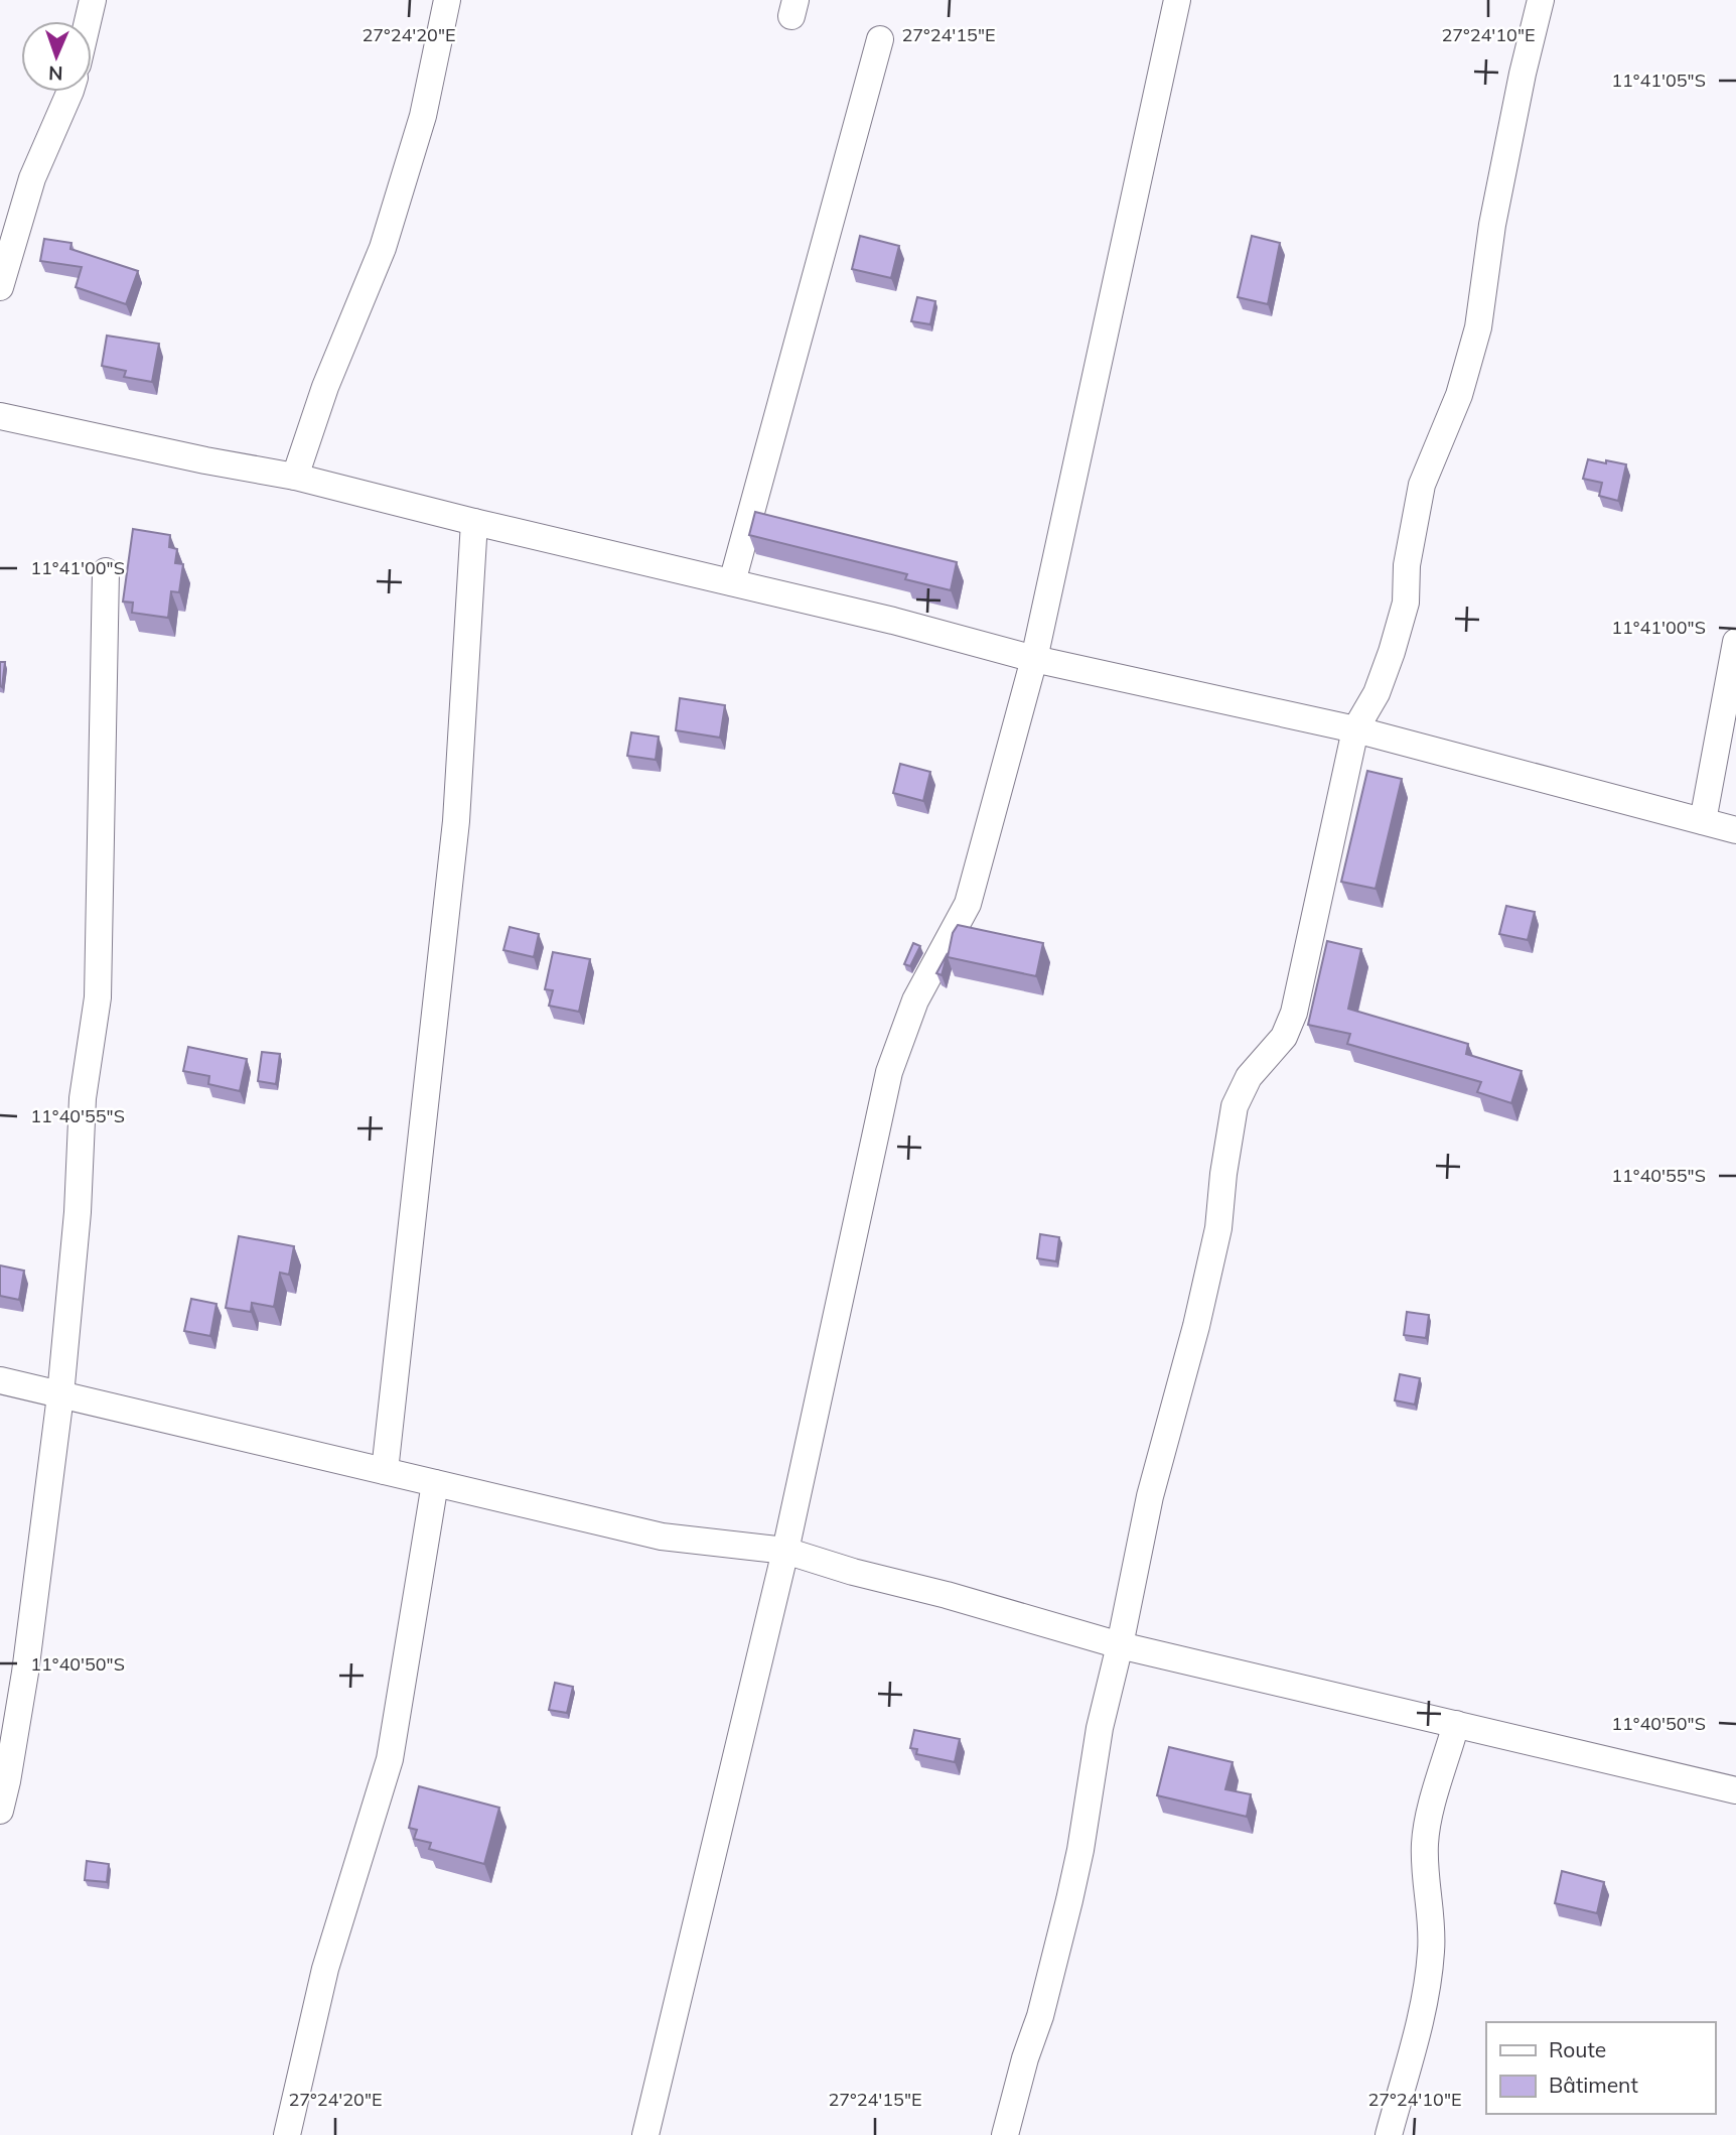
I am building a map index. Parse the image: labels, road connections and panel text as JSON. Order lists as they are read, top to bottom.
{
  "legend": ["Route", "Bâtiment"],
  "north": "bottom",
  "coordinates": [
    "27°24'20\"E",
    "27°24'15\"E",
    "27°24'10\"E",
    "11°41'05\"S",
    "11°41'00\"S",
    "11°40'55\"S",
    "11°40'50\"S"
  ]
}
